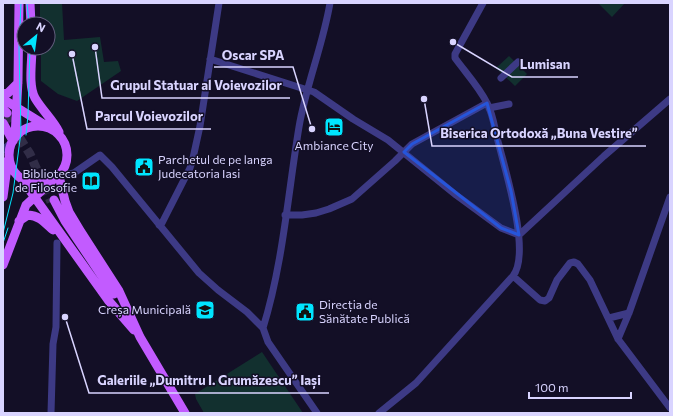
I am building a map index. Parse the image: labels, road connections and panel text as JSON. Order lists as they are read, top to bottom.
{
  "places": {
    "other": [
      "Lumisan",
      "Grupul Statuar al Voievozilor",
      "Parcul Voievozilor",
      "Biserica Ortodoxă „Buna Vestire”",
      "Oscar SPA",
      "Galeriile „Dumitru I. Grumăzescu” Iași"
    ],
    "hotel": ["Ambiance City"],
    "public building": ["Parchetul de pe langa Judecatoria Iasi", "Direcția de Sănătate Publică"],
    "library": ["Biblioteca de Filosofie"],
    "school or university": ["Creșa Municipală"]
  },
  "scale_bar": "100 m",
  "north": "top right"
}
